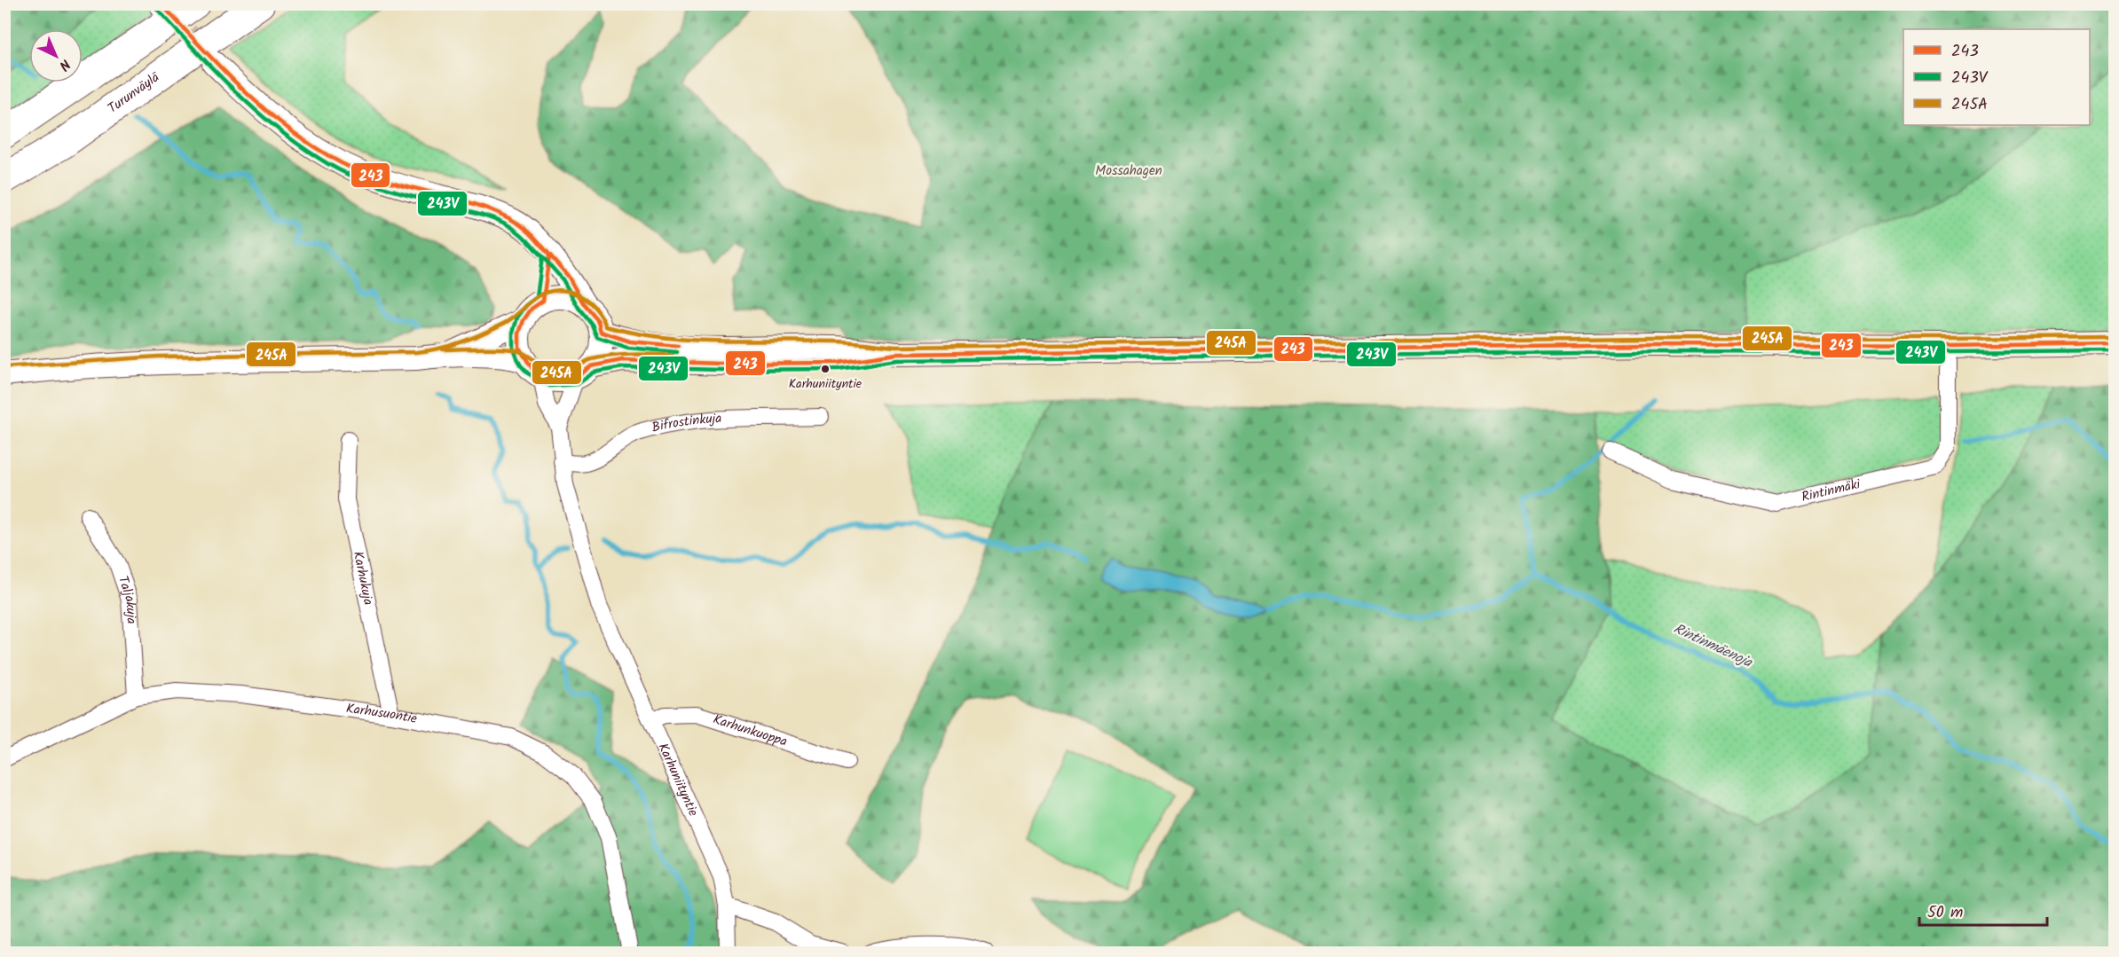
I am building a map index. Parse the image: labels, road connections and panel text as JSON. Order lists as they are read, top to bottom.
{
  "streets": {
    "highway": ["Turunväylä"],
    "street": [
      "Bifrostinkuja",
      "Rintinmäki",
      "Karhukuja",
      "Taljakuja",
      "Karhusuontie",
      "Karhunkuoppa",
      "Karhuniityntie"
    ]
  },
  "crossings": [
    ["Bifrostinkuja", "Karhuniityntie"],
    ["Karhukuja", "Karhusuontie"],
    ["Taljakuja", "Karhusuontie"],
    ["Karhunkuoppa", "Karhuniityntie"]
  ],
  "water": ["Rintinmäenoja"],
  "parks": ["Mossahagen"],
  "places": ["Karhuniityntie"],
  "lines": ["transit line 243", "transit line 243V", "transit line 245A"],
  "legend": ["243", "243V", "245A"],
  "scale_bar": "50 m",
  "north": "bottom right"
}
